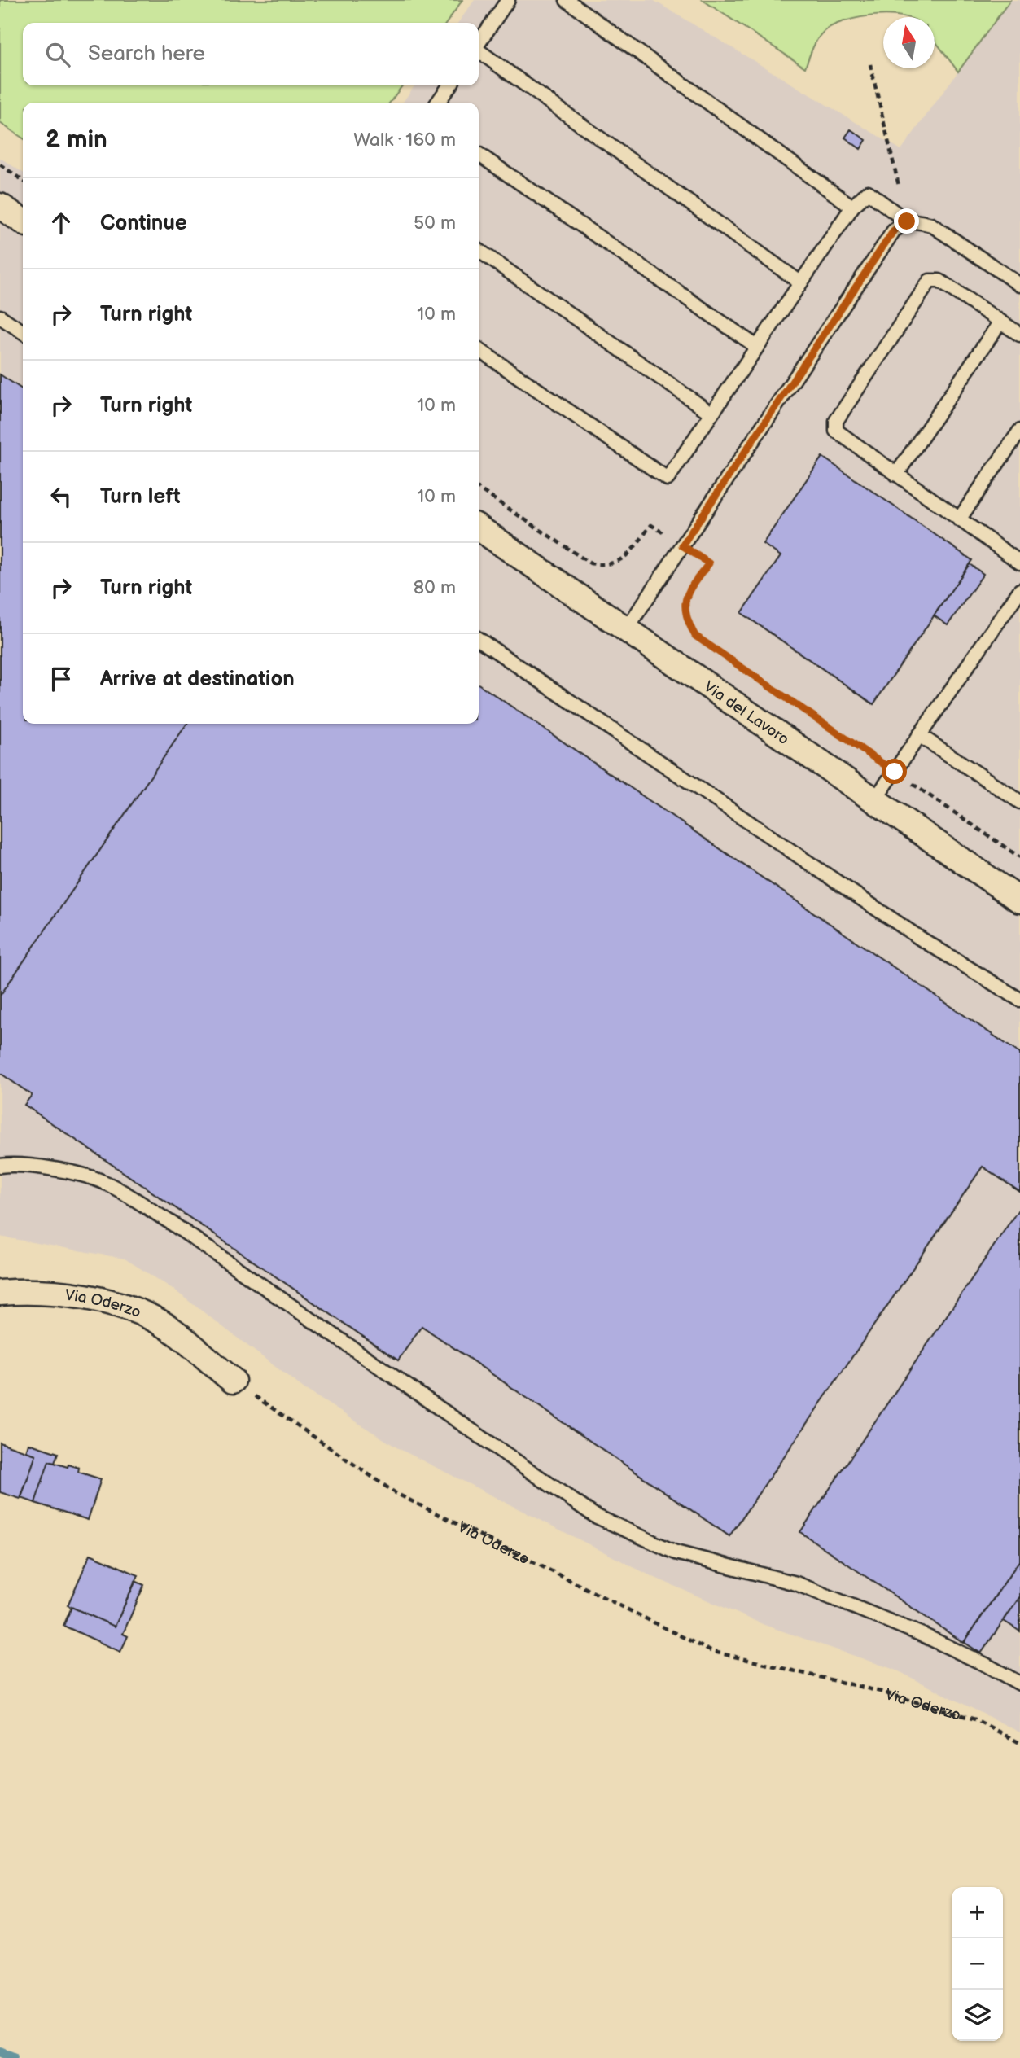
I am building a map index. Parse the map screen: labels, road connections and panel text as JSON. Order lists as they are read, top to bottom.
{
  "streets": {
    "street": ["Via del Lavoro", "Via Oderzo"]
  },
  "north": "top",
  "page": {
    "search": "Search here",
    "heading": ["2 min", "Walk · 160 m"],
    "list": [
      ["Continue", "50 m"],
      ["Turn right", "10 m"],
      ["Turn right", "10 m"],
      ["Turn left", "10 m"],
      ["Turn right", "80 m"],
      "Arrive at destination"
    ],
    "map_buttons": ["+", "−"]
  }
}
